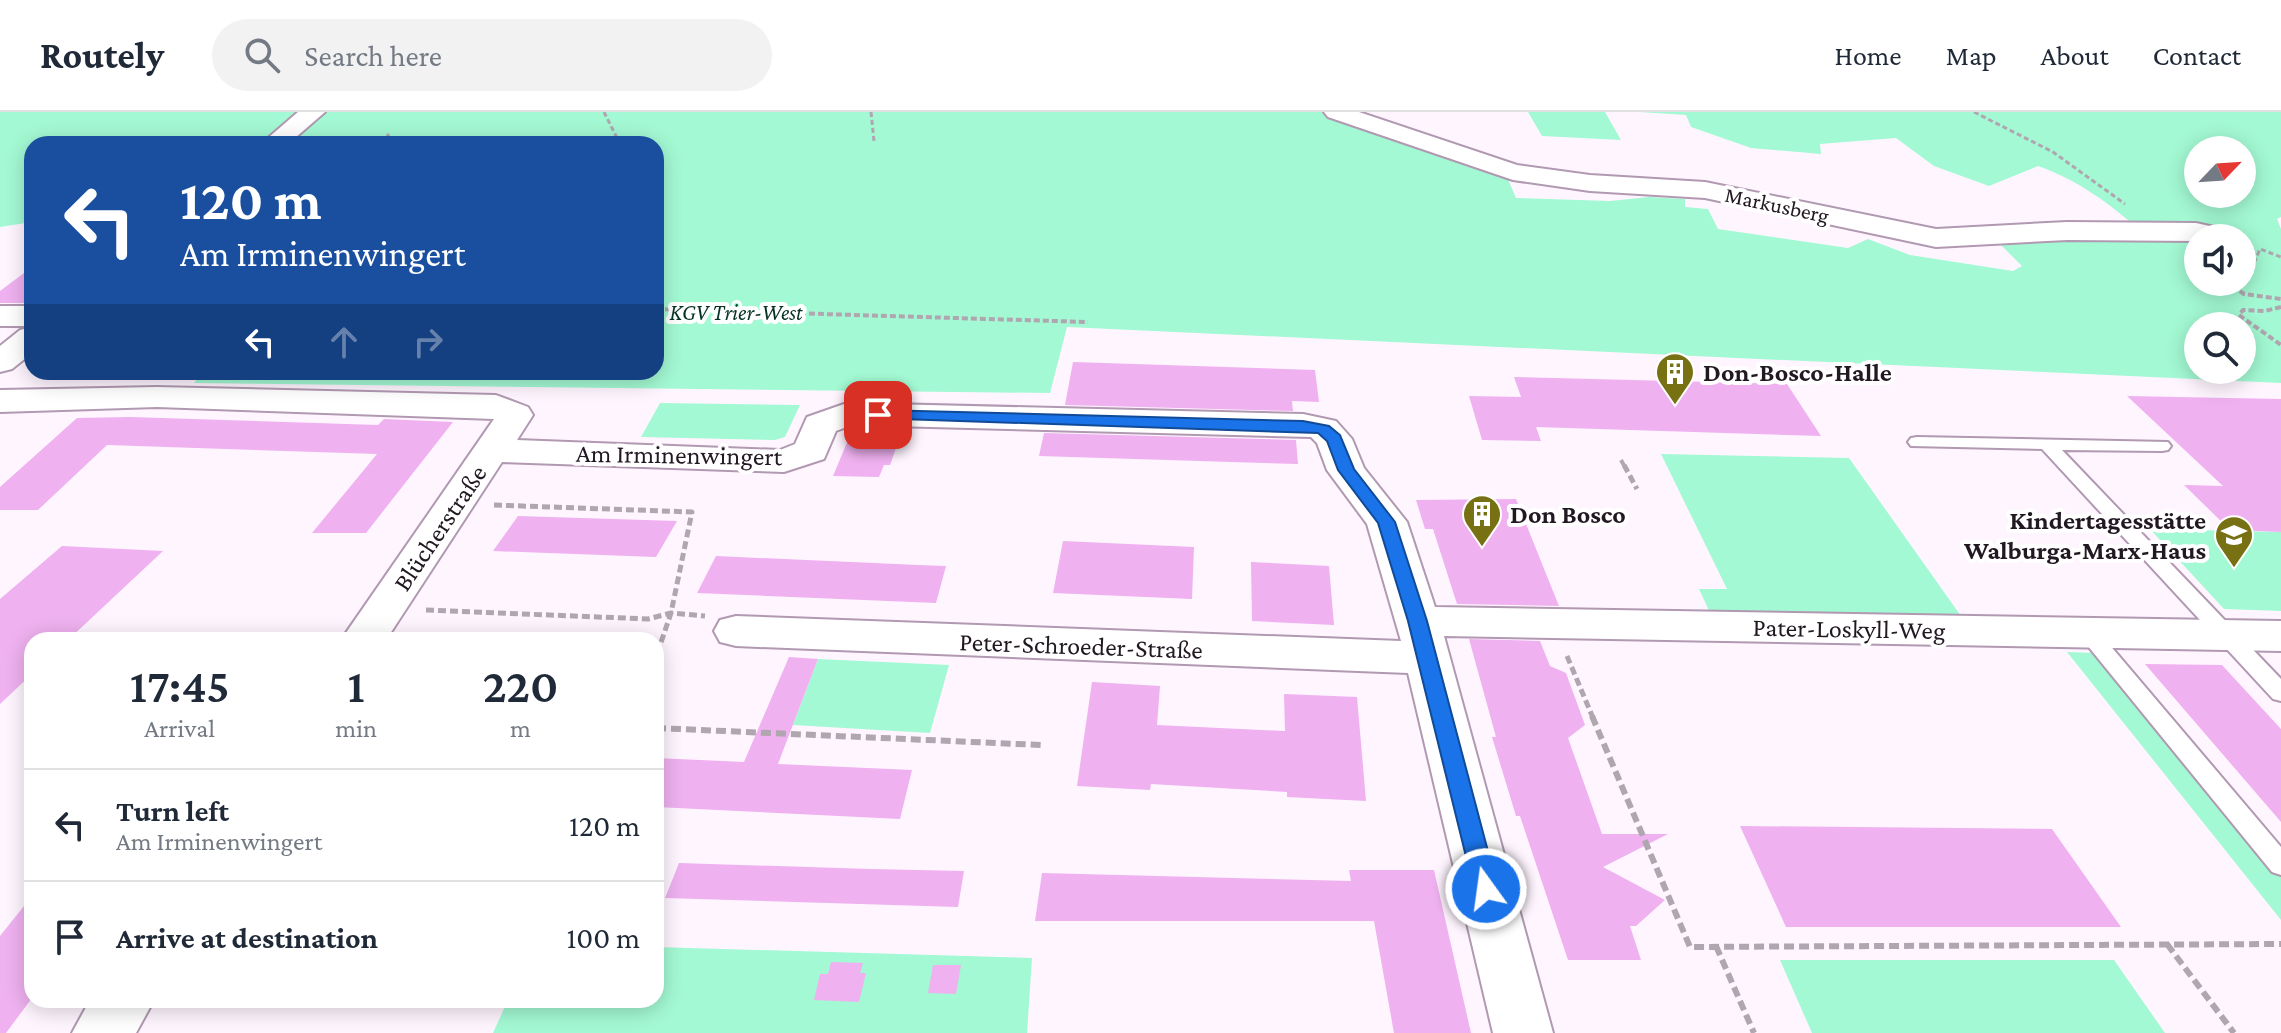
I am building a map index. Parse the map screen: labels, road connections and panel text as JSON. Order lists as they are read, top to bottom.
{
  "streets": {
    "street": [
      "Markusberg",
      "Am Irminenwingert",
      "Blücherstraße",
      "Pater-Loskyll-Weg",
      "Peter-Schroeder-Straße"
    ]
  },
  "crossings": [
    ["Am Irminenwingert", "Blücherstraße"],
    ["Am Irminenwingert", "Pater-Loskyll-Weg"],
    ["Am Irminenwingert", "Peter-Schroeder-Straße"],
    ["Pater-Loskyll-Weg", "Peter-Schroeder-Straße"]
  ],
  "parks": ["KGV Trier-West"],
  "places": {
    "building": ["Don-Bosco-Halle", "Don Bosco"],
    "school or university": ["Kindertagesstätte Walburga-Marx-Haus"]
  },
  "north": "top right",
  "page": {
    "header": "Routely",
    "search": "Search here",
    "nav": [
      "Home",
      "Map",
      "About",
      "Contact"
    ],
    "turn": ["120 m", "Am Irminenwingert"],
    "eta": [
      "17:45",
      "Arrival",
      "1",
      "min",
      "220",
      "m"
    ],
    "list": [
      {
        "name": "Turn left",
        "note": "Am Irminenwingert",
        "value": "120 m"
      },
      {
        "name": "Arrive at destination",
        "value": "100 m"
      }
    ]
  }
}
